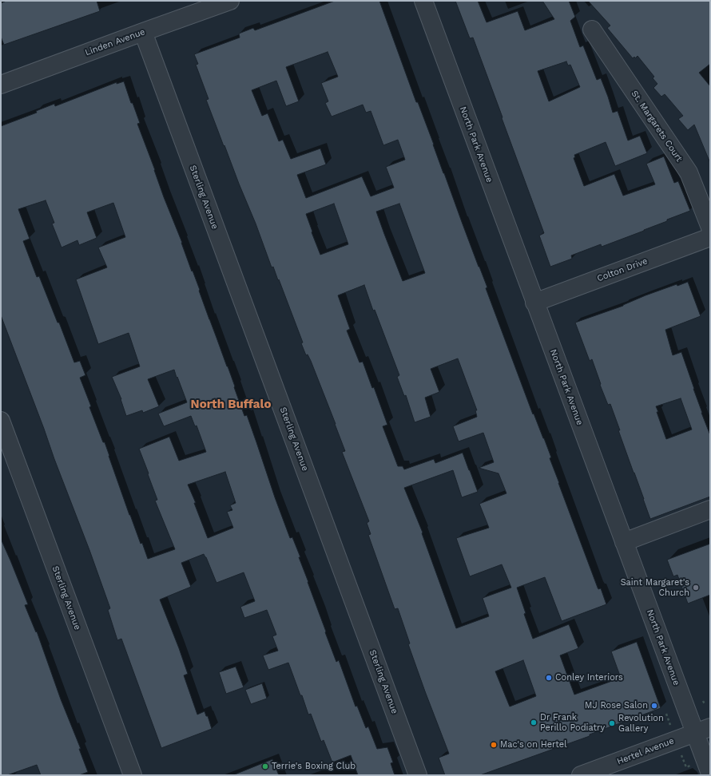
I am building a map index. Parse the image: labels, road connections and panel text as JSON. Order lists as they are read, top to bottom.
{
  "streets": {
    "street": [
      "Linden Avenue",
      "St. Margarets Court",
      "North Park Avenue",
      "Sterling Avenue",
      "Colton Drive",
      "Hertel Avenue"
    ]
  },
  "crossings": [
    ["Linden Avenue", "Sterling Avenue"],
    ["St. Margarets Court", "Colton Drive"],
    ["North Park Avenue", "Colton Drive"],
    ["North Park Avenue", "Hertel Avenue"]
  ],
  "districts": ["North Buffalo"],
  "places": [
    "Saint Margaret's Church",
    "Conley Interiors",
    "MJ Rose Salon",
    "Dr Frank Perillo Podiatry",
    "Revolution Gallery",
    "Mac's on Hertel",
    "Terrie's Boxing Club"
  ]
}
